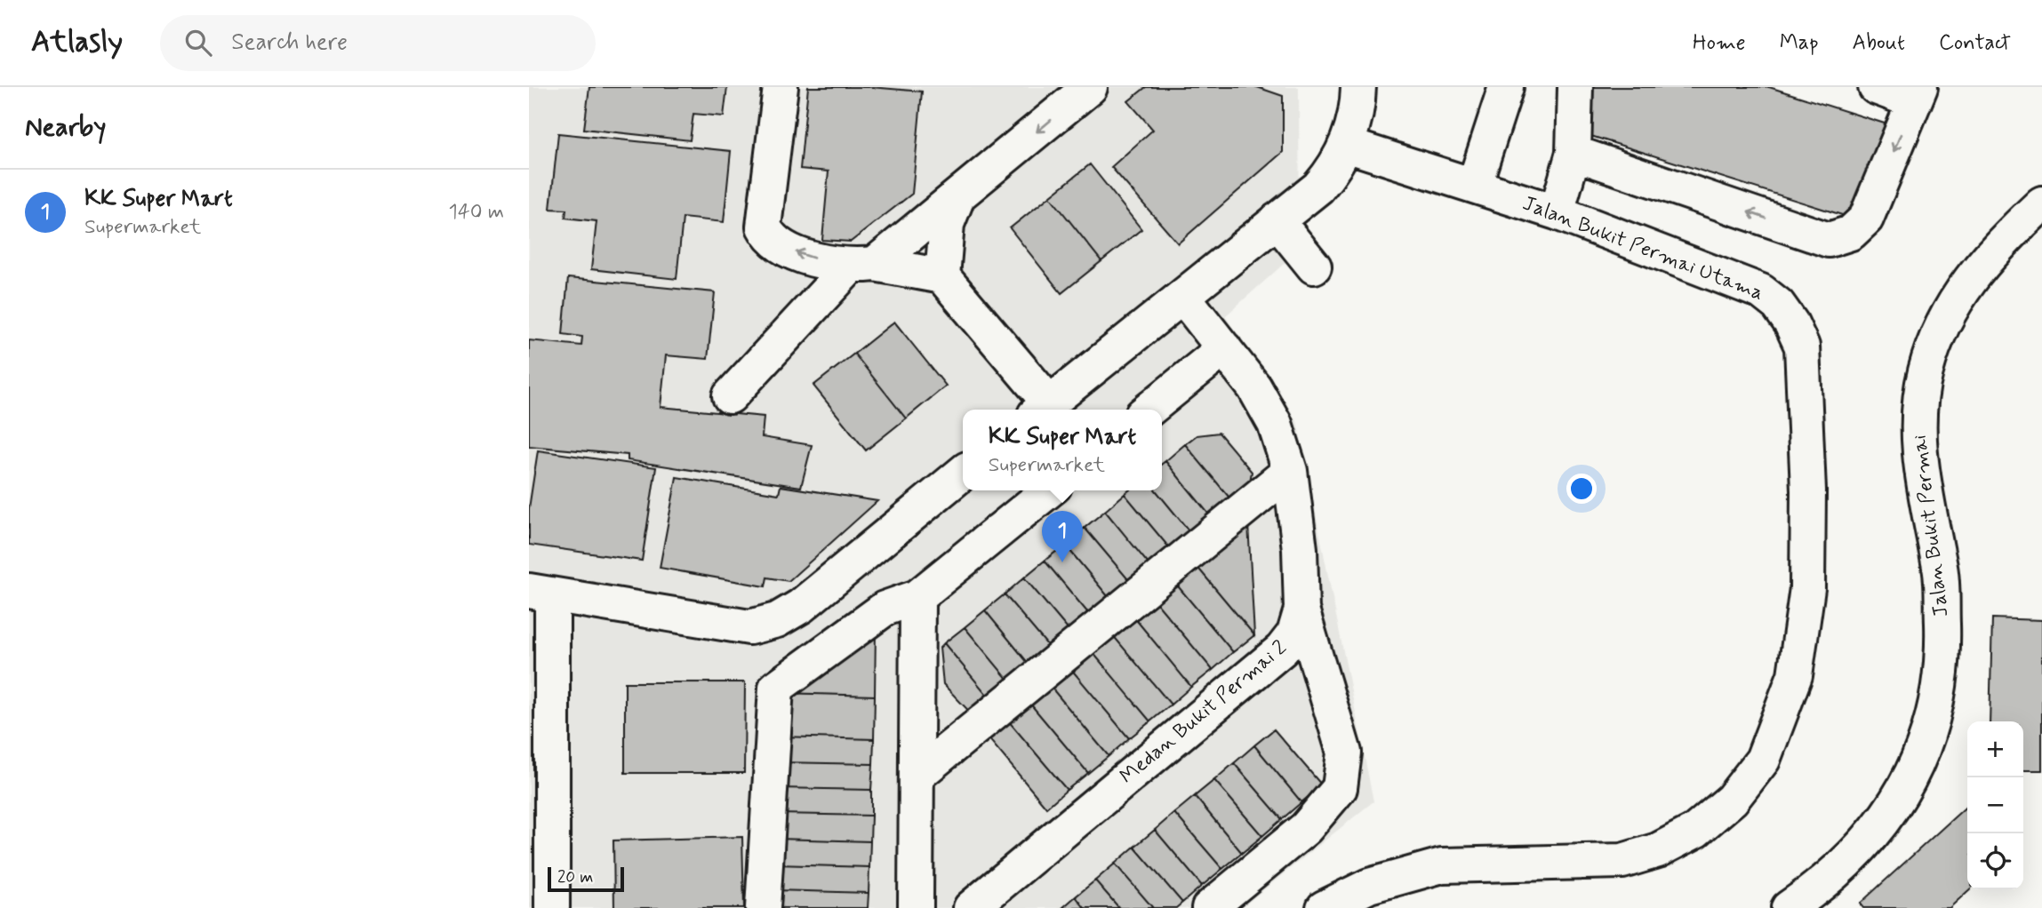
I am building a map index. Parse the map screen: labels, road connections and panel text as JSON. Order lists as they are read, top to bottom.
{
  "streets": {
    "street": ["Jalan Bukit Permai Utama", "Jalan Bukit Permai", "Medan Bukit Permai 2"]
  },
  "scale_bar": "20 m",
  "page": {
    "header": "Atlasly",
    "search": "Search here",
    "nav": [
      "Home",
      "Map",
      "About",
      "Contact"
    ],
    "heading": "Nearby",
    "list": [
      {
        "mark": "1",
        "name": "KK Super Mart",
        "note": "Supermarket",
        "value": "140 m"
      }
    ],
    "popup": ["KK Super Mart", "Supermarket"],
    "pins": "1",
    "map_buttons": ["+", "−"],
    "scale": "20 m"
  }
}
